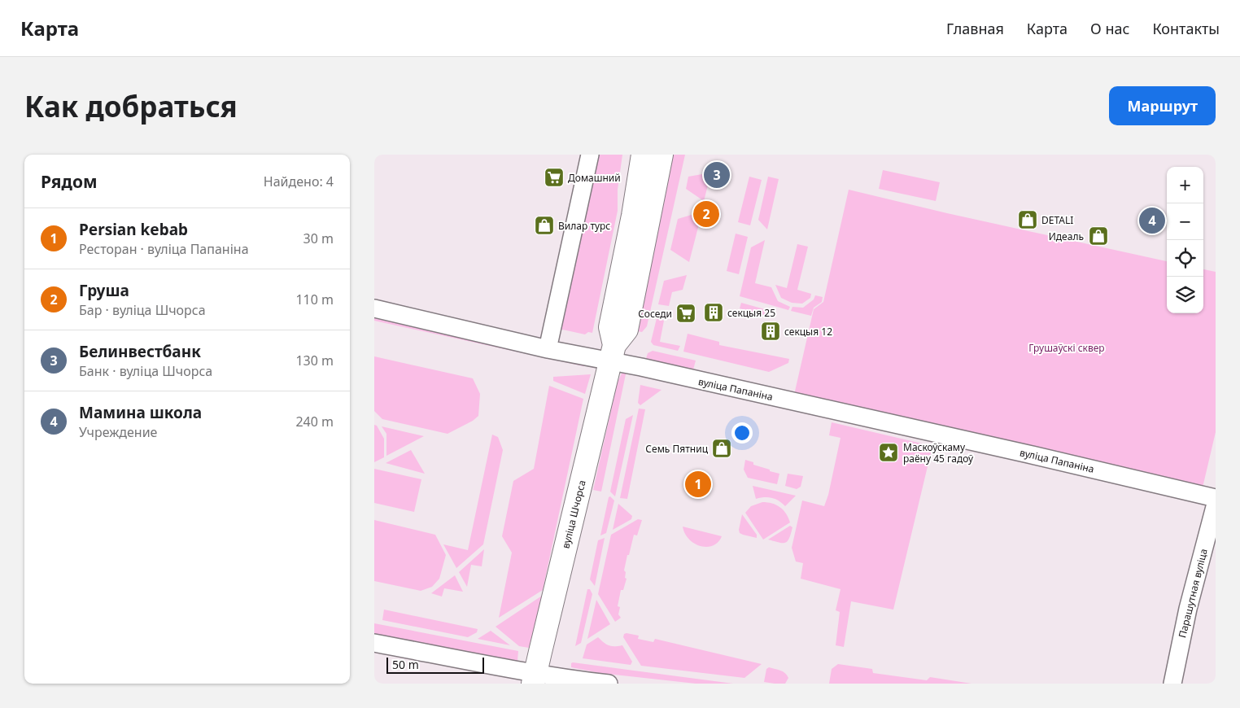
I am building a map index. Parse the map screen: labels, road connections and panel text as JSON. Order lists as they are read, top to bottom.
{
  "streets": {
    "main road": ["вуліца Шчорса"],
    "street": ["вуліца Папаніна", "Парашутная вуліца"]
  },
  "crossings": [
    ["вуліца Папаніна", "вуліца Шчорса"]
  ],
  "parks": ["Грушаўскі сквер"],
  "places": {
    "supermarket": ["Домашний", "Соседи"],
    "shop": [
      "DETALI",
      "Вилар турс",
      "Идеаль",
      "Семь Пятниц"
    ],
    "building": ["секцыя 25", "секцыя 12"],
    "place": ["Маскоўскаму раёну 45 гадоў"]
  },
  "scale_bar": "50 m",
  "page": {
    "header": "Карта",
    "nav": [
      "Главная",
      "Карта",
      "О нас",
      "Контакты"
    ],
    "buttons": "Маршрут",
    "title": "Как добраться",
    "heading": ["Рядом", "Найдено: 4"],
    "pins": [
      "3",
      "2",
      "4",
      "1"
    ],
    "map_buttons": ["+", "−"],
    "list": [
      {
        "mark": "1",
        "name": "Persian kebab",
        "note": "Ресторан · вуліца Папаніна",
        "value": "30 m"
      },
      {
        "mark": "2",
        "name": "Груша",
        "note": "Бар · вуліца Шчорса",
        "value": "110 m"
      },
      {
        "mark": "3",
        "name": "Белинвестбанк",
        "note": "Банк · вуліца Шчорса",
        "value": "130 m"
      },
      {
        "mark": "4",
        "name": "Мамина школа",
        "note": "Учреждение",
        "value": "240 m"
      }
    ],
    "scale": "50 m"
  }
}
